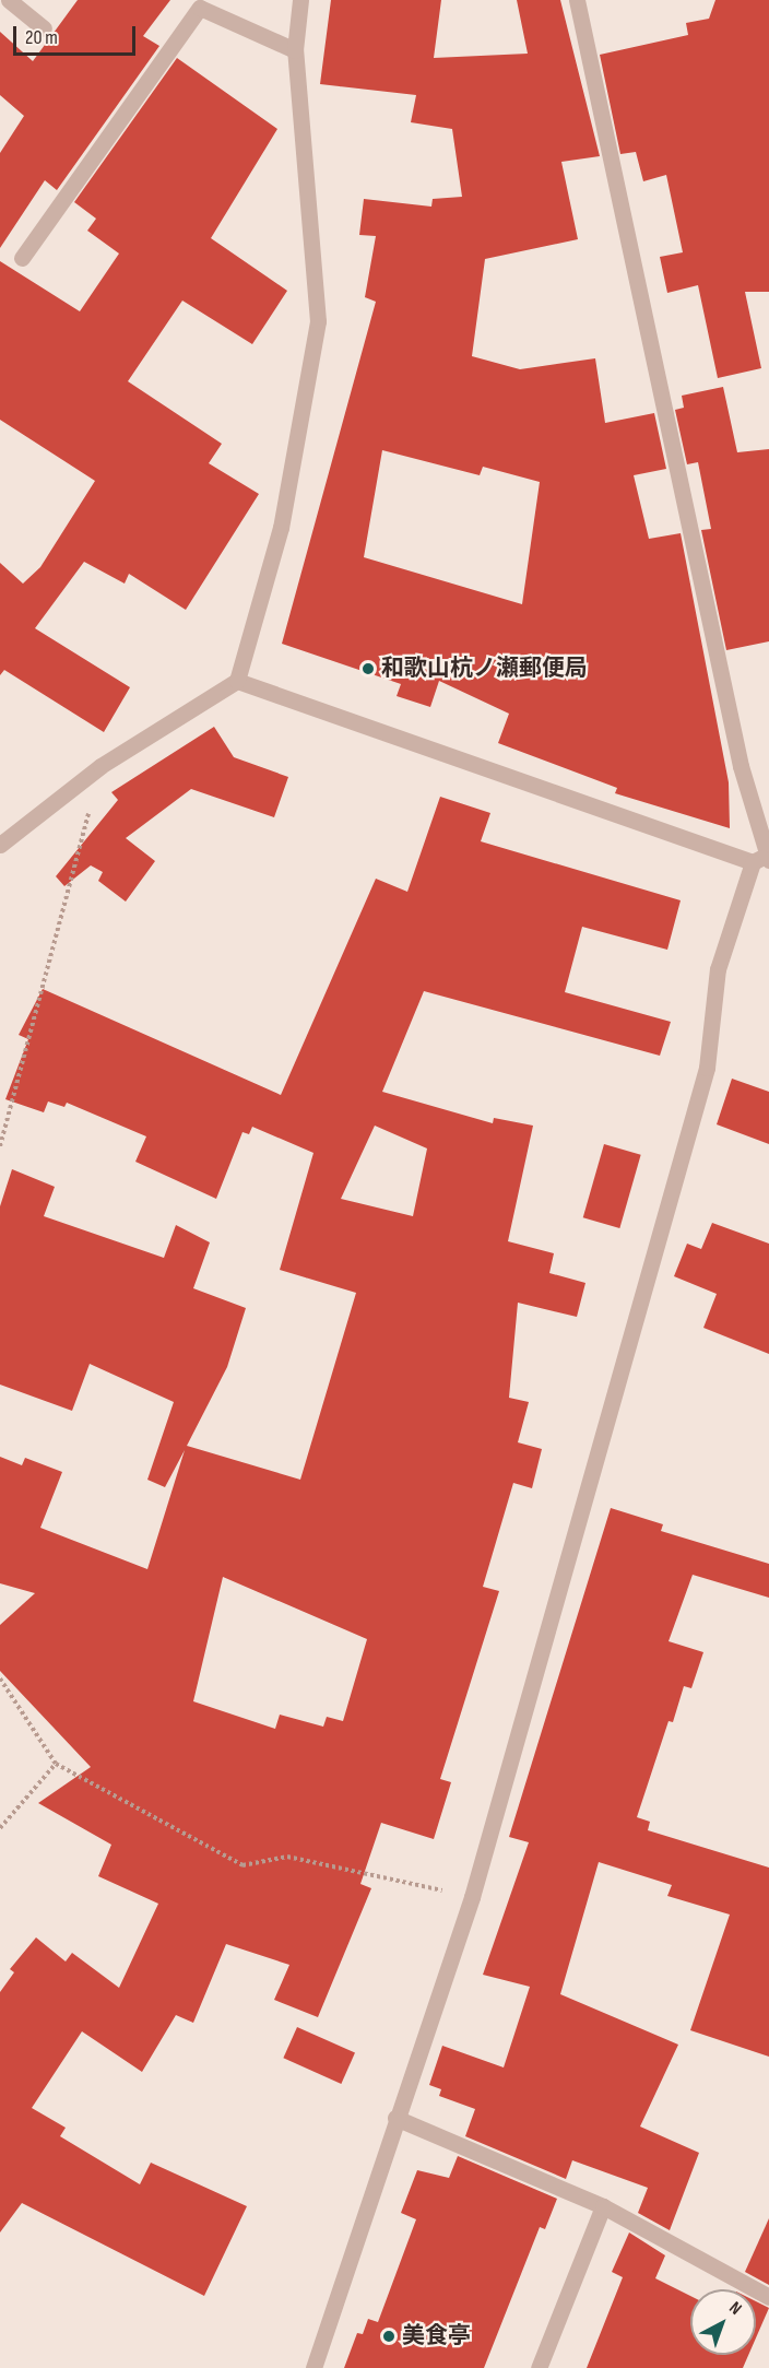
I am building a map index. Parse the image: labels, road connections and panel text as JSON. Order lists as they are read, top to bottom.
{
  "places": ["和歌山杭ノ瀬郵便局", "美食亭"],
  "scale_bar": "20 m",
  "north": "top right"
}
